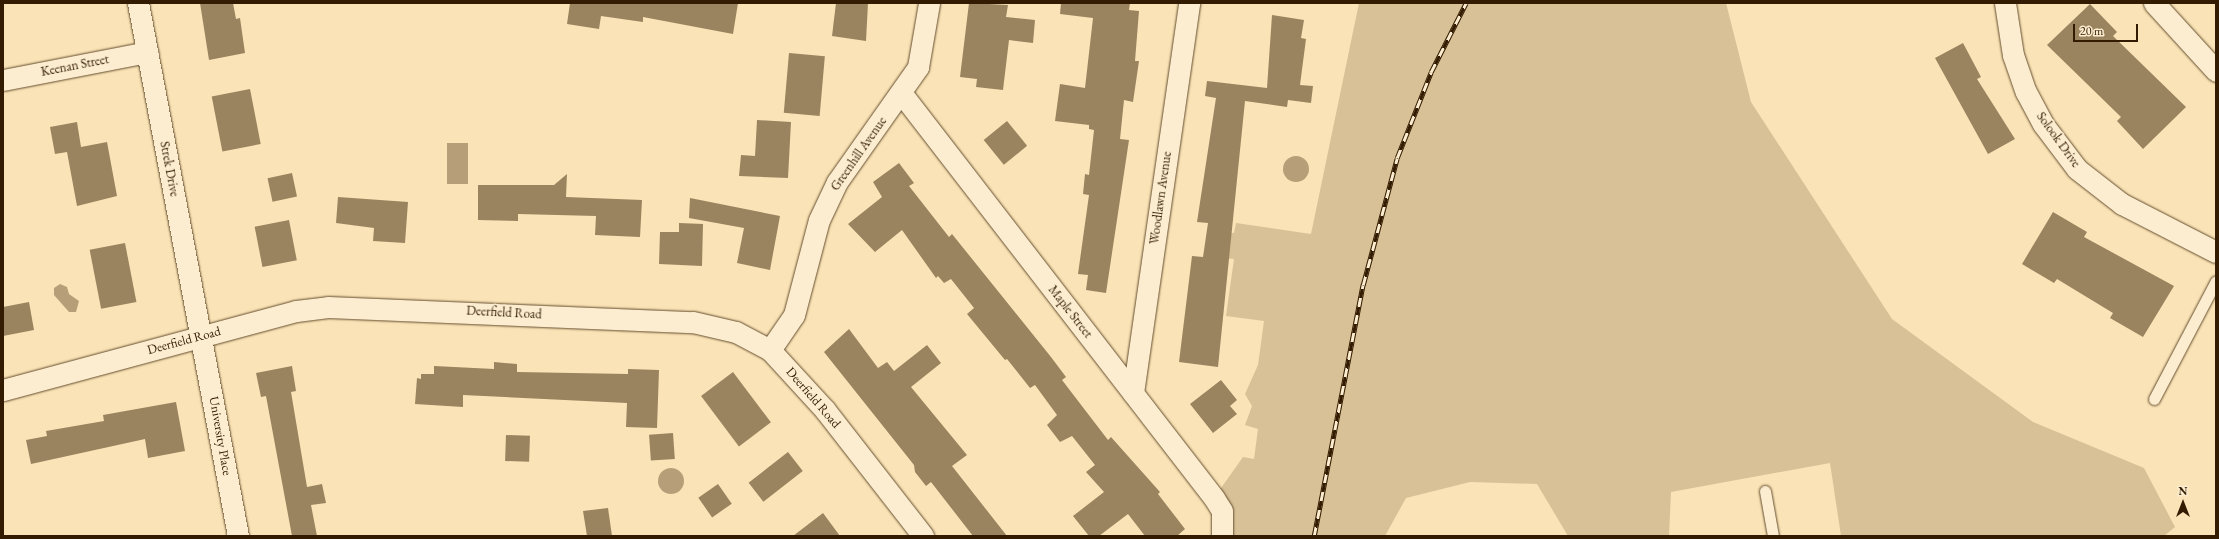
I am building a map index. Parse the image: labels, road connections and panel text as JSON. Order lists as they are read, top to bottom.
{
  "streets": {
    "street": [
      "Keenan Street",
      "Solook Drive",
      "Greenhill Avenue",
      "Strek Drive",
      "Woodlawn Avenue",
      "Maple Street",
      "Deerfield Road",
      "University Place"
    ]
  },
  "crossings": [
    ["Keenan Street", "Strek Drive"],
    ["Greenhill Avenue", "Maple Street"],
    ["Greenhill Avenue", "Deerfield Road"],
    ["Strek Drive", "Deerfield Road"],
    ["Strek Drive", "University Place"],
    ["Woodlawn Avenue", "Maple Street"],
    ["Deerfield Road", "University Place"]
  ],
  "scale_bar": "20 m",
  "north": "top"
}
